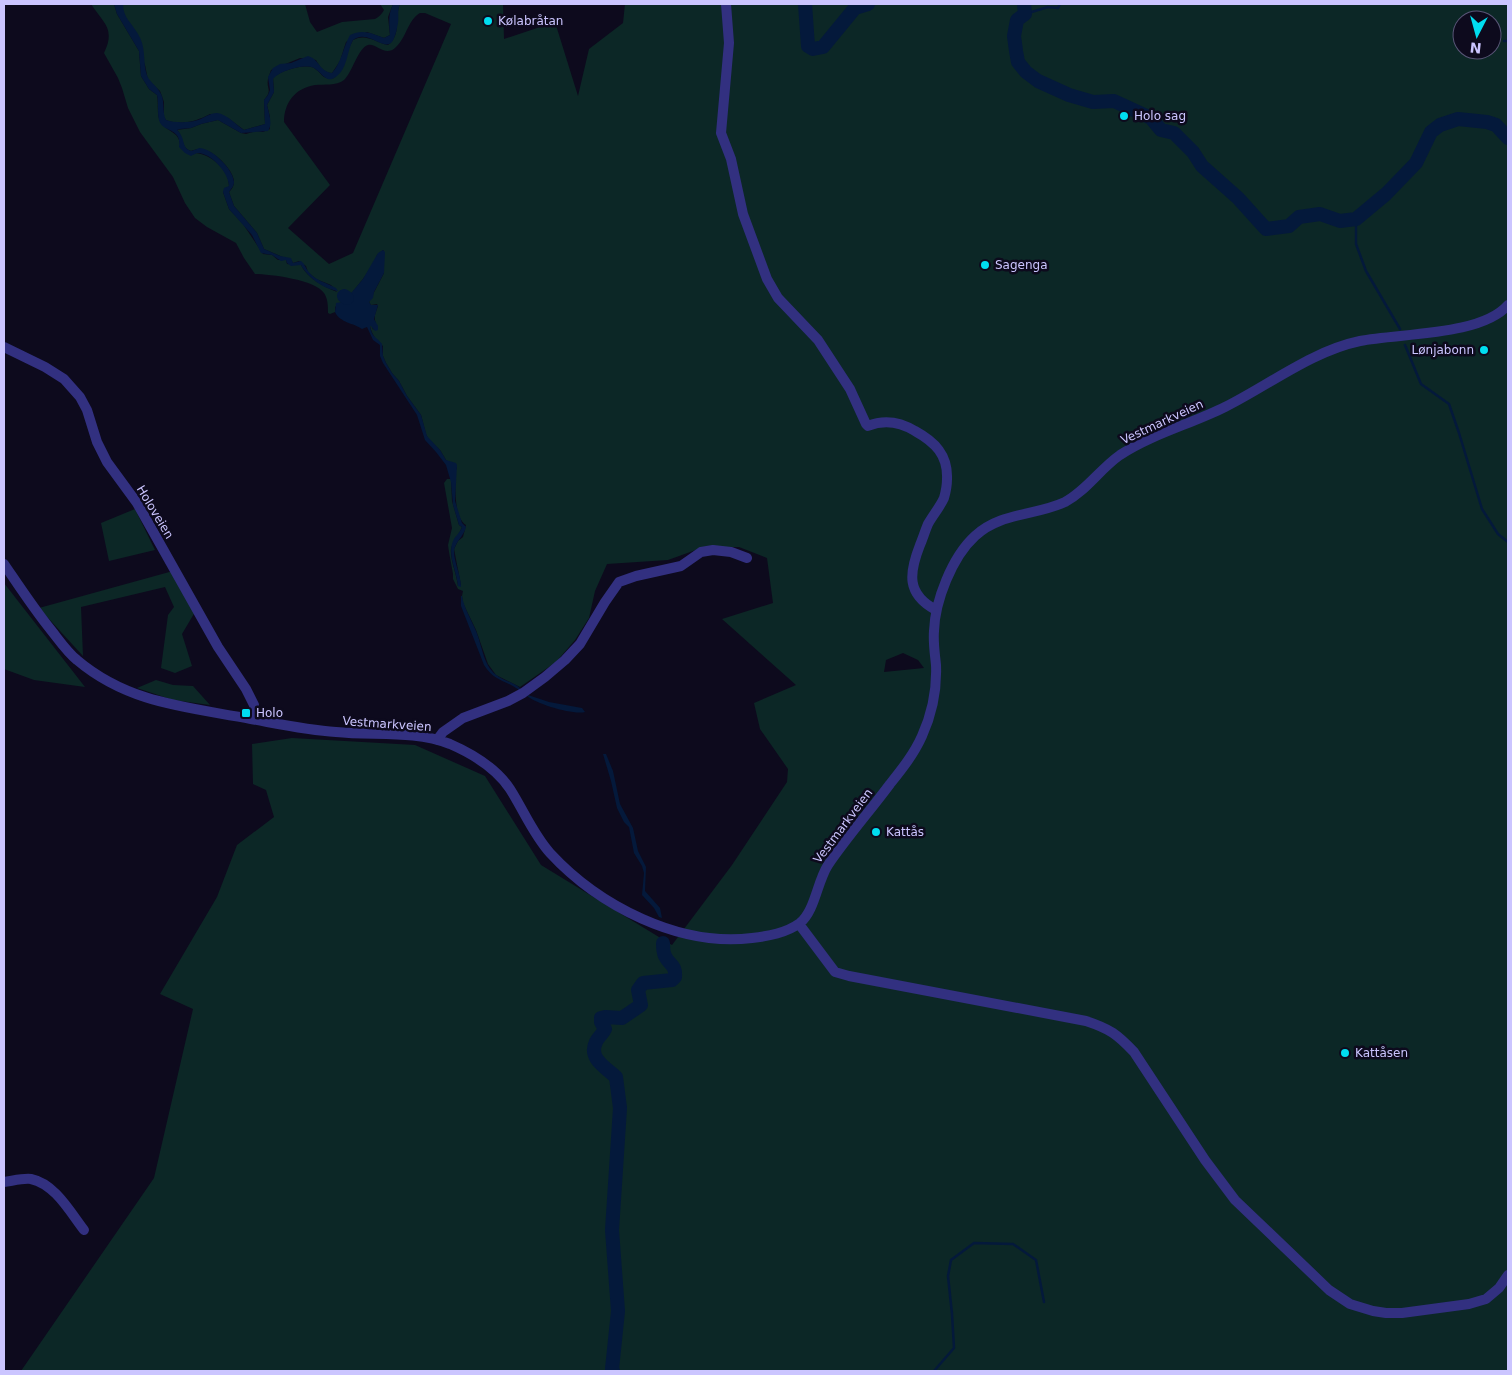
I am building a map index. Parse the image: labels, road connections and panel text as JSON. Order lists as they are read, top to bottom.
{
  "streets": {
    "street": ["Vestmarkveien", "Holoveien"]
  },
  "crossings": [
    ["Vestmarkveien", "Holoveien"]
  ],
  "places": {
    "other": [
      "Kølabråtan",
      "Holo sag",
      "Sagenga",
      "Lønjabonn",
      "Kattås",
      "Kattåsen"
    ],
    "transit": ["Holo"]
  },
  "north": "bottom"
}
